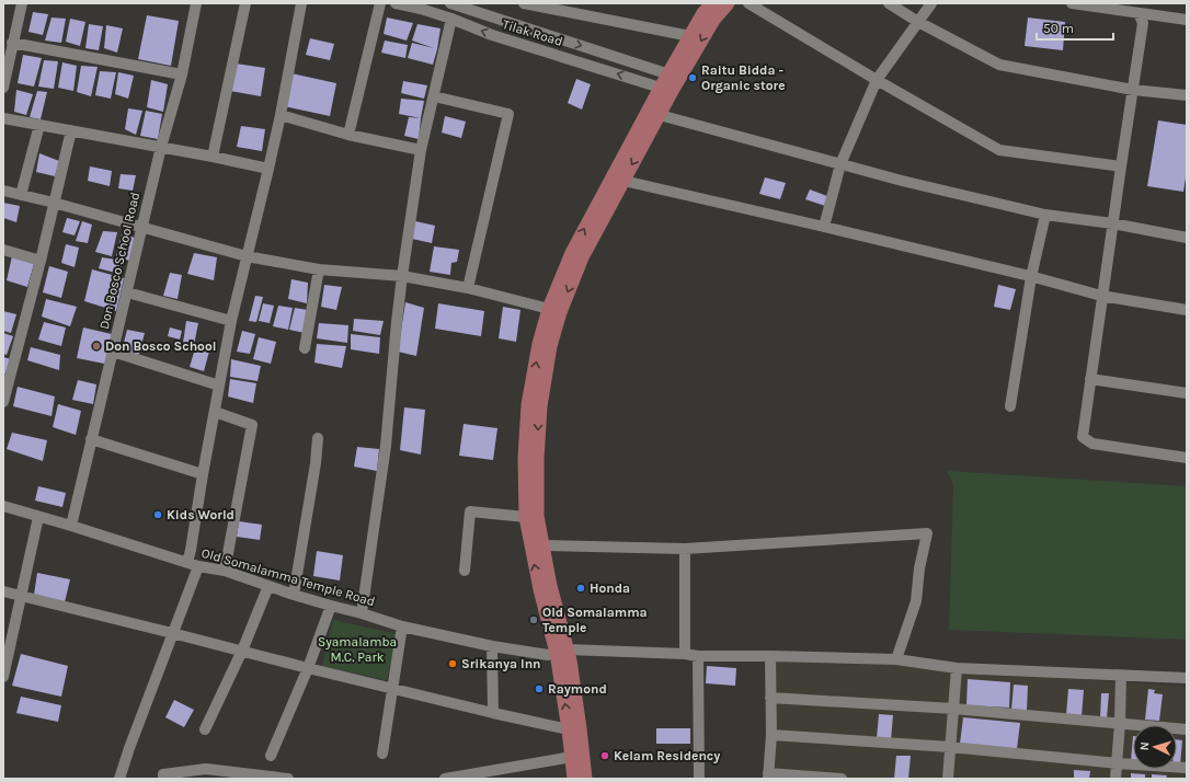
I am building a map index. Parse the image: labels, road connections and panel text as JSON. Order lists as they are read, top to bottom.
{
  "streets": {
    "street": ["Tilak Road", "Don Bosco School Road", "Old Somalamma Temple Road"]
  },
  "crossings": [
    ["Don Bosco School Road", "Old Somalamma Temple Road"]
  ],
  "parks": ["Syamalamba M.C. Park"],
  "places": [
    "Raitu Bidda - Organic store",
    "Don Bosco School",
    "Kids World",
    "Honda",
    "Old Somalamma Temple",
    "Srikanya Inn",
    "Raymond",
    "Kelam Residency"
  ],
  "scale_bar": "50 m",
  "north": "left"
}
